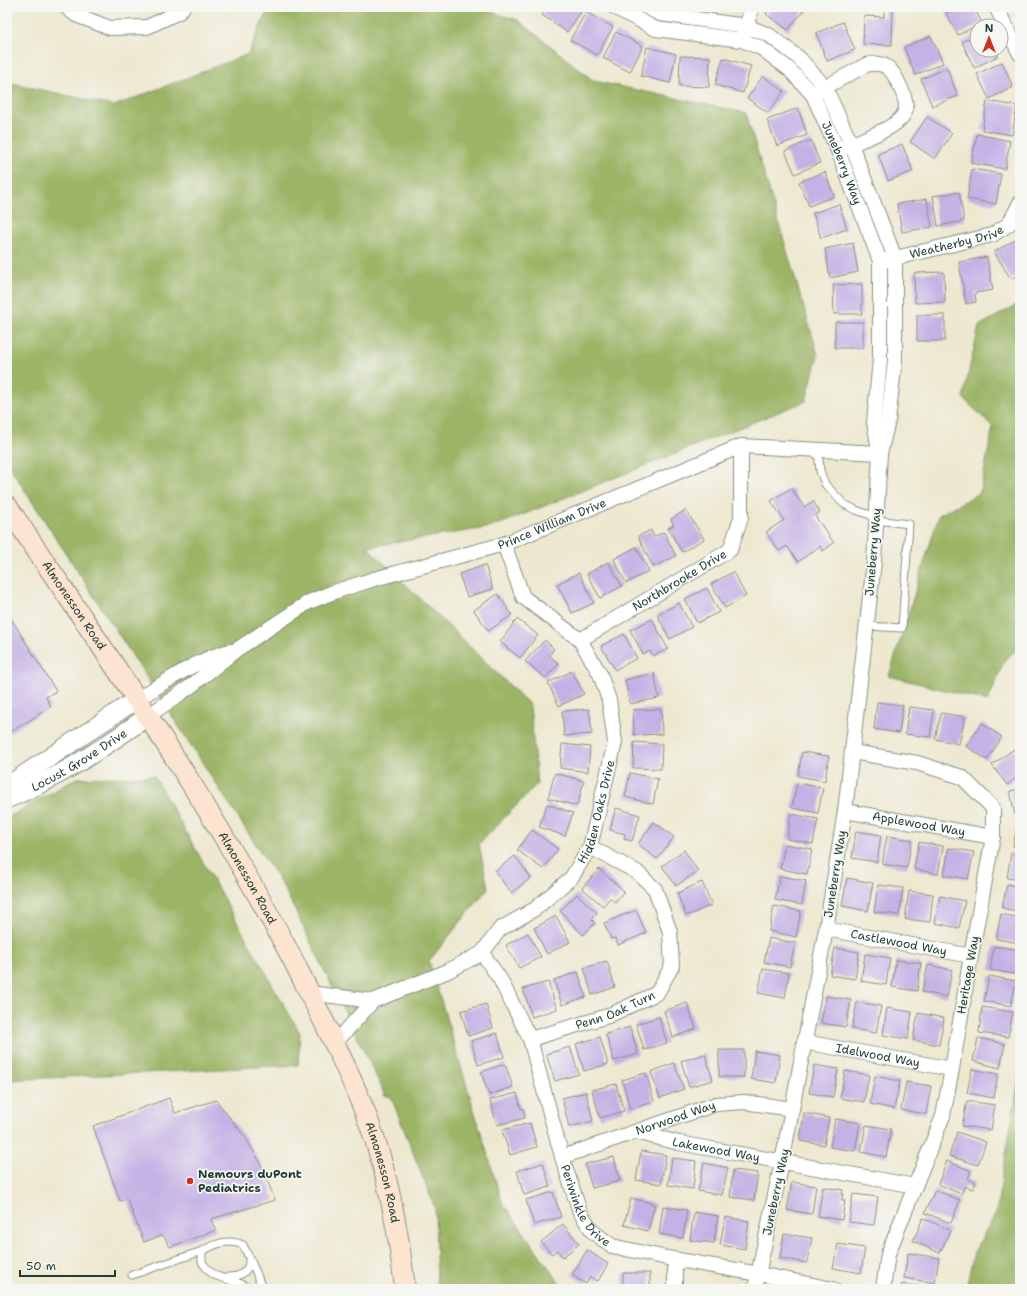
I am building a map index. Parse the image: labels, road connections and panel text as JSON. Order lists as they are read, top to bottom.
{
  "streets": {
    "main road": ["Almonesson Road"],
    "street": [
      "Juneberry Way",
      "Weatherby Drive",
      "Prince William Drive",
      "Northbrooke Drive",
      "Locust Grove Drive",
      "Hidden Oaks Drive",
      "Applewood Way",
      "Castlewood Way",
      "Heritage Way",
      "Penn Oak Turn",
      "Idelwood Way",
      "Norwood Way",
      "Lakewood Way",
      "Periwinkle Drive"
    ]
  },
  "crossings": [
    ["Juneberry Way", "Weatherby Drive"],
    ["Juneberry Way", "Prince William Drive"],
    ["Juneberry Way", "Applewood Way"],
    ["Juneberry Way", "Castlewood Way"],
    ["Juneberry Way", "Heritage Way"],
    ["Juneberry Way", "Idelwood Way"],
    ["Juneberry Way", "Norwood Way"],
    ["Juneberry Way", "Lakewood Way"],
    ["Juneberry Way", "Periwinkle Drive"],
    ["Prince William Drive", "Northbrooke Drive"],
    ["Prince William Drive", "Almonesson Road"],
    ["Prince William Drive", "Locust Grove Drive"],
    ["Prince William Drive", "Hidden Oaks Drive"],
    ["Northbrooke Drive", "Hidden Oaks Drive"],
    ["Almonesson Road", "Locust Grove Drive"],
    ["Almonesson Road", "Hidden Oaks Drive"],
    ["Hidden Oaks Drive", "Penn Oak Turn"],
    ["Hidden Oaks Drive", "Periwinkle Drive"],
    ["Applewood Way", "Heritage Way"],
    ["Castlewood Way", "Heritage Way"],
    ["Heritage Way", "Idelwood Way"],
    ["Heritage Way", "Lakewood Way"],
    ["Penn Oak Turn", "Periwinkle Drive"],
    ["Norwood Way", "Lakewood Way"],
    ["Norwood Way", "Periwinkle Drive"]
  ],
  "places": ["Nemours duPont Pediatrics"],
  "scale_bar": "50 m",
  "north": "top"
}
